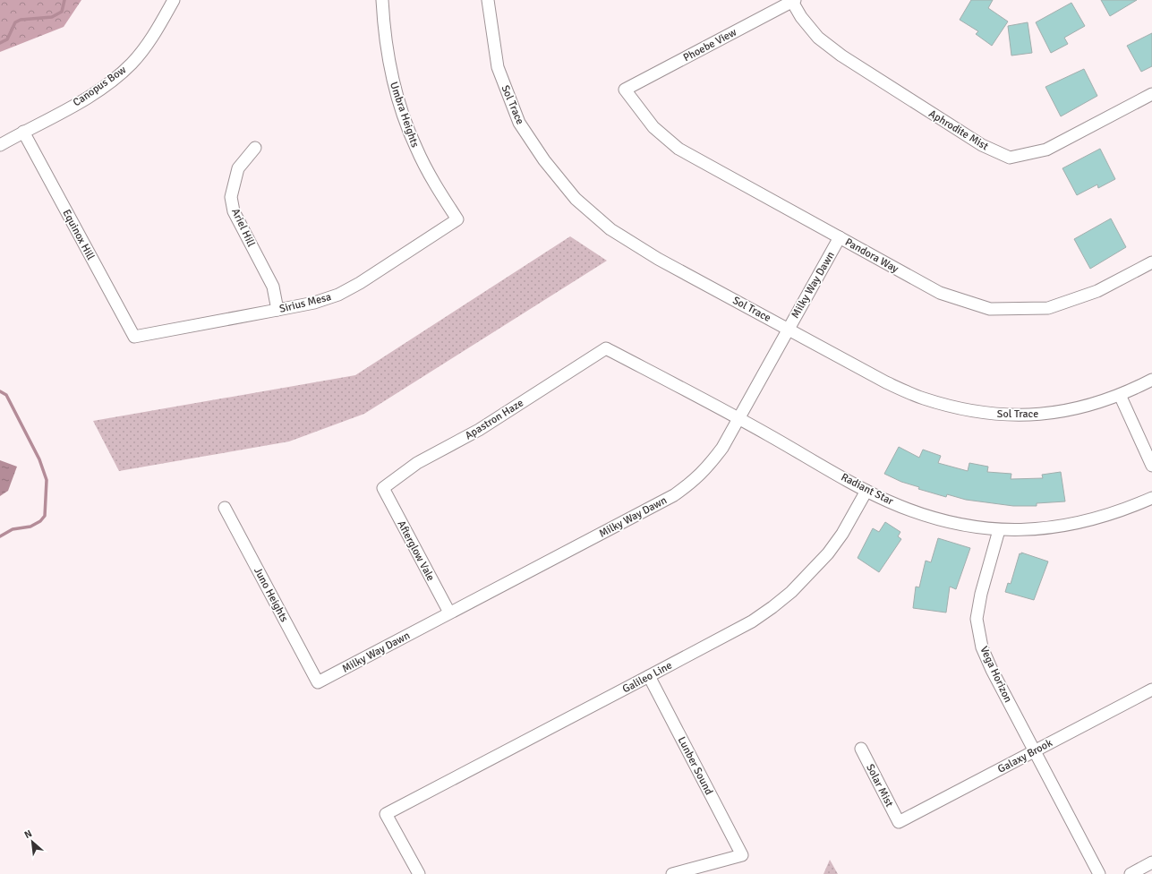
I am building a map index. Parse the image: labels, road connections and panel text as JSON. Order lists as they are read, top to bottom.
{
  "streets": {
    "street": [
      "Phoebe View",
      "Canopus Bow",
      "Sol Trace",
      "Umbra Heights",
      "Aphrodite Mist",
      "Ariel Hill",
      "Equinox Hill",
      "Pandora Way",
      "Milky Way Dawn",
      "Sirius Mesa",
      "Apastron Haze",
      "Radiant Star",
      "Afterglow Vale",
      "Juno Heights",
      "Vega Horizon",
      "Galileo Line",
      "Galaxy Brook",
      "Lunber Sound",
      "Solar Mist"
    ]
  },
  "crossings": [
    ["Phoebe View", "Aphrodite Mist"],
    ["Phoebe View", "Pandora Way"],
    ["Canopus Bow", "Equinox Hill"],
    ["Sol Trace", "Milky Way Dawn"],
    ["Umbra Heights", "Sirius Mesa"],
    ["Ariel Hill", "Sirius Mesa"],
    ["Equinox Hill", "Sirius Mesa"],
    ["Pandora Way", "Milky Way Dawn"],
    ["Milky Way Dawn", "Radiant Star"],
    ["Milky Way Dawn", "Afterglow Vale"],
    ["Milky Way Dawn", "Juno Heights"],
    ["Apastron Haze", "Radiant Star"],
    ["Apastron Haze", "Afterglow Vale"],
    ["Radiant Star", "Vega Horizon"],
    ["Radiant Star", "Galileo Line"],
    ["Vega Horizon", "Galaxy Brook"],
    ["Galileo Line", "Lunber Sound"],
    ["Galaxy Brook", "Solar Mist"]
  ],
  "north": "top left"
}
